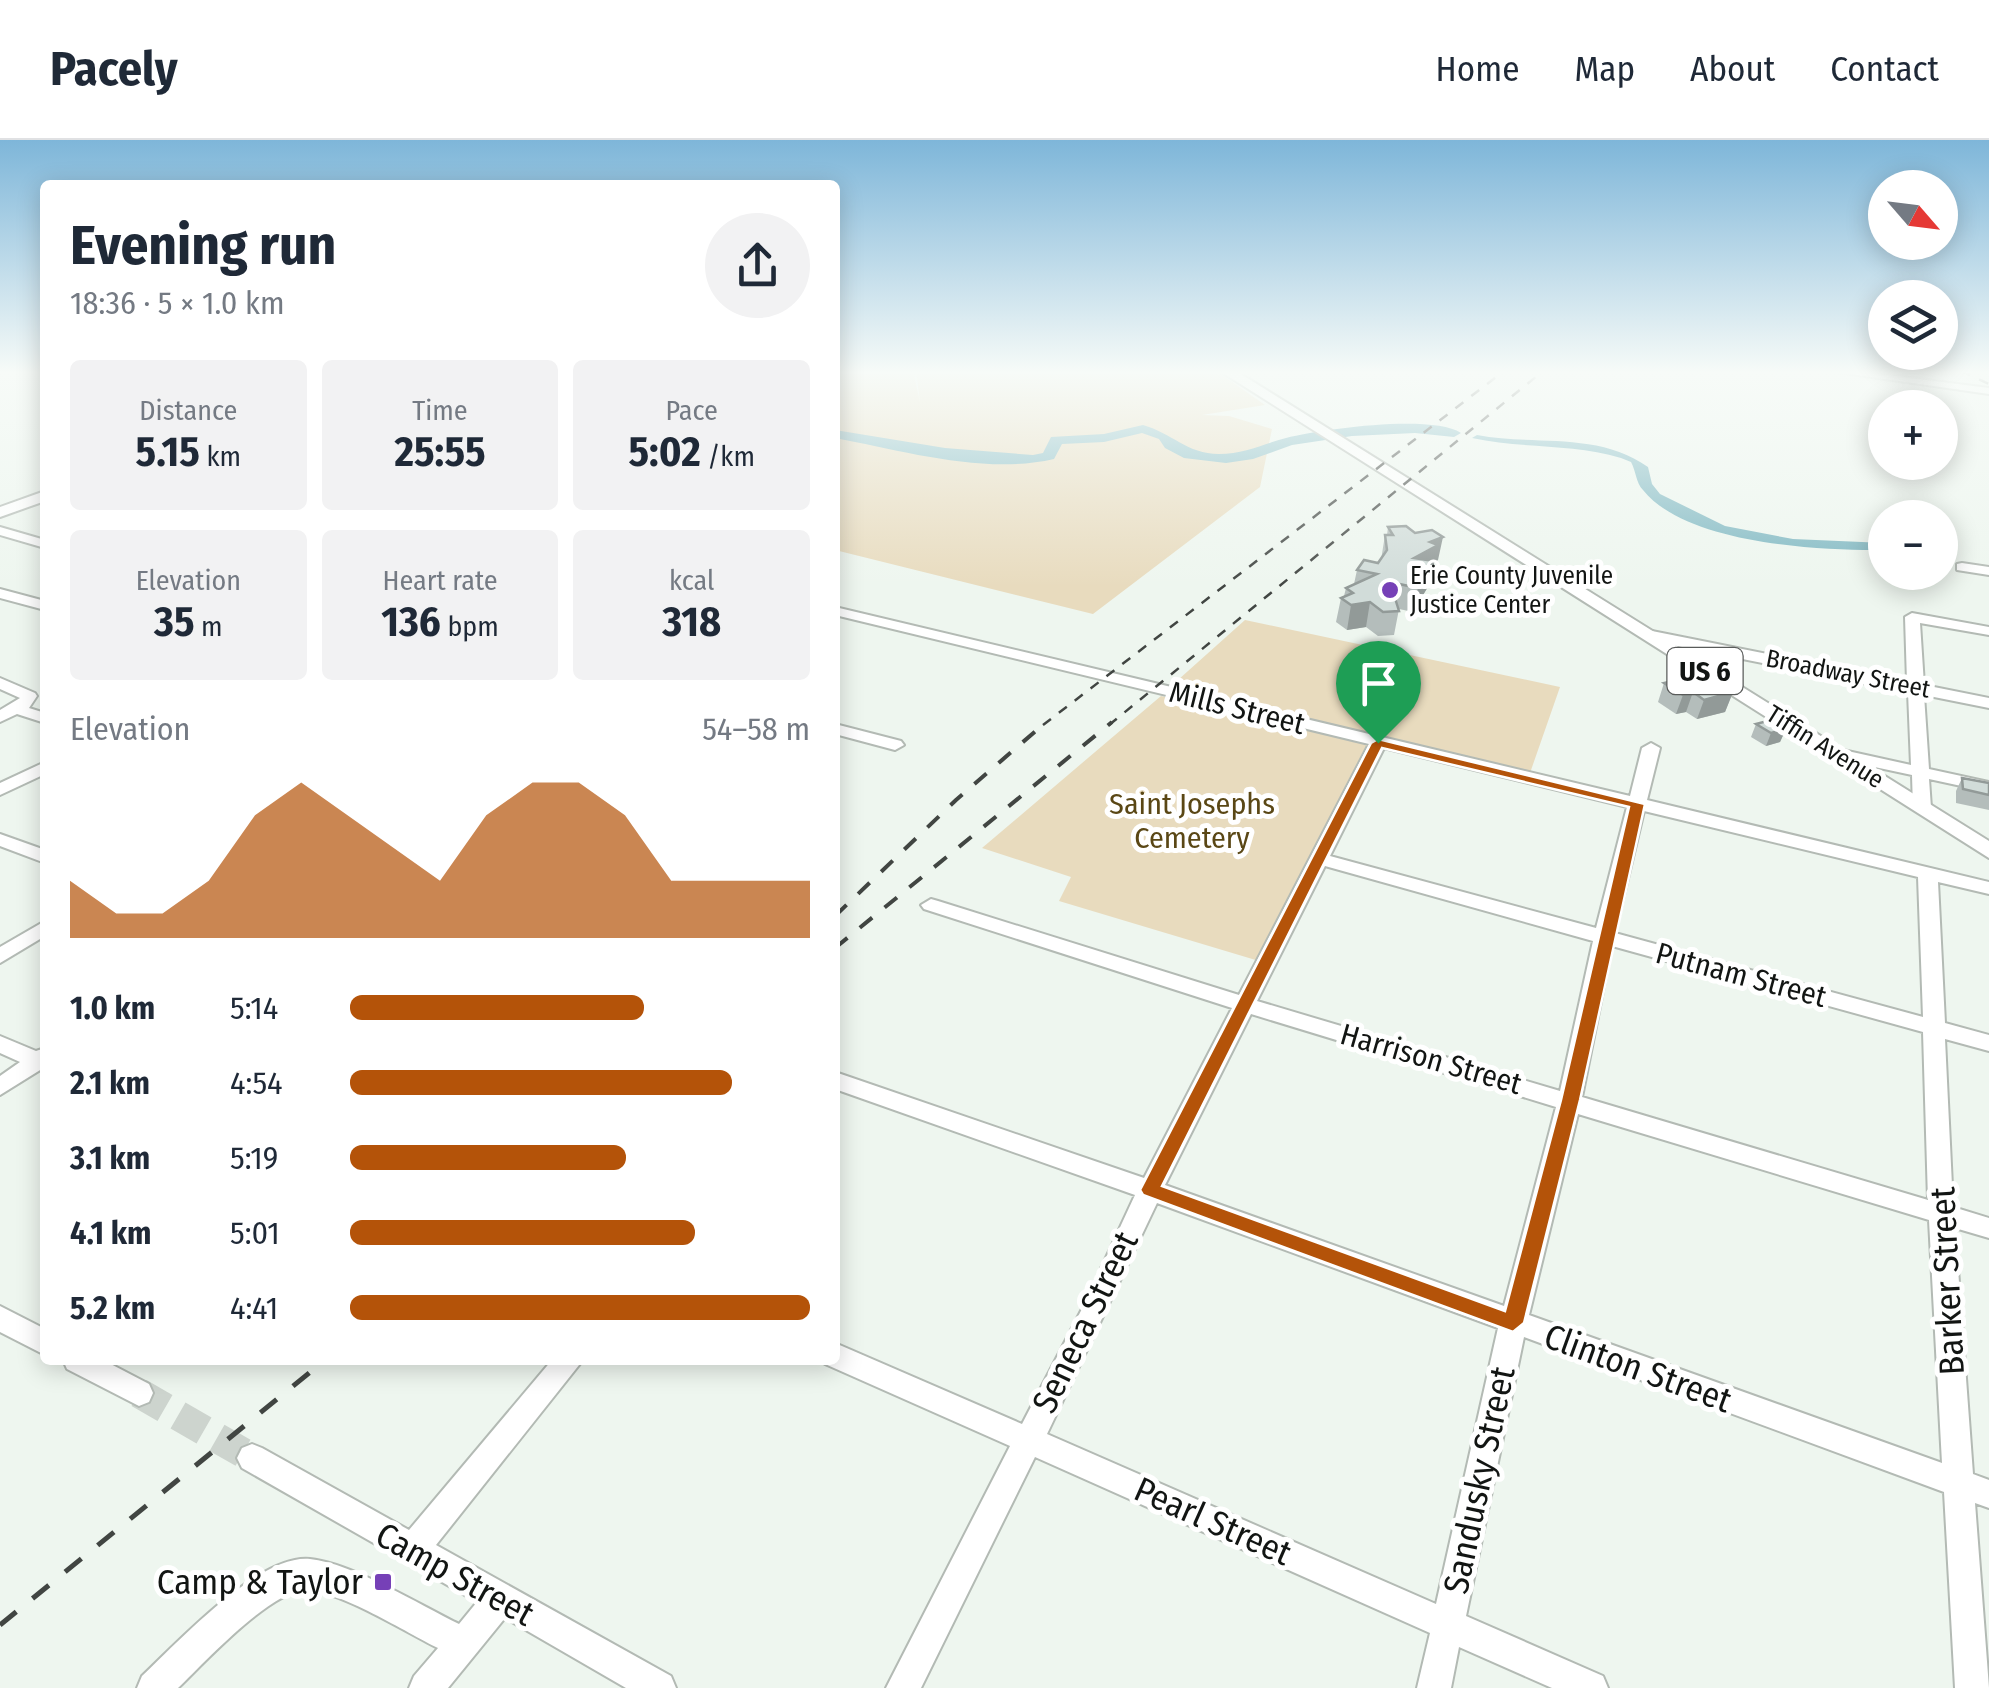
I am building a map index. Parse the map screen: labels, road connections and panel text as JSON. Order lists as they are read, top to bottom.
{
  "streets": {
    "main road": ["US 6", "Tiffin Avenue"],
    "street": [
      "Broadway Street",
      "Mills Street",
      "Putnam Street",
      "Harrison Street",
      "Barker Street",
      "Seneca Street",
      "Clinton Street",
      "Sandusky Street",
      "Pearl Street",
      "Camp Street"
    ]
  },
  "crossings": [
    ["Broadway Street", "Tiffin Avenue"],
    ["Mills Street", "Barker Street"],
    ["Mills Street", "Seneca Street"],
    ["Mills Street", "Sandusky Street"],
    ["Putnam Street", "Barker Street"],
    ["Putnam Street", "Seneca Street"],
    ["Putnam Street", "Sandusky Street"],
    ["Harrison Street", "Barker Street"],
    ["Harrison Street", "Seneca Street"],
    ["Harrison Street", "Sandusky Street"],
    ["Barker Street", "Clinton Street"],
    ["Seneca Street", "Clinton Street"],
    ["Seneca Street", "Pearl Street"],
    ["Clinton Street", "Sandusky Street"],
    ["Sandusky Street", "Pearl Street"]
  ],
  "parks": ["Saint Josephs Cemetery"],
  "places": {
    "other": ["Erie County Juvenile Justice Center"],
    "transit": ["Camp & Taylor"]
  },
  "north": "bottom right",
  "page": {
    "header": "Pacely",
    "nav": [
      "Home",
      "Map",
      "About",
      "Contact"
    ],
    "map_buttons": ["+", "−"],
    "heading": ["Evening run", "18:36 · 5 × 1.0 km"],
    "stats": [
      ["Distance", "5.15 km"],
      ["Time", "25:55"],
      ["Pace", "5:02 /km"],
      ["Elevation", "35 m"],
      ["Heart rate", "136 bpm"],
      ["kcal", "318"]
    ],
    "chart": ["Elevation", "54–58 m"],
    "list": [
      {
        "name": "1.0 km",
        "note": "5:14"
      },
      {
        "name": "2.1 km",
        "note": "4:54"
      },
      {
        "name": "3.1 km",
        "note": "5:19"
      },
      {
        "name": "4.1 km",
        "note": "5:01"
      },
      {
        "name": "5.2 km",
        "note": "4:41"
      }
    ]
  }
}
